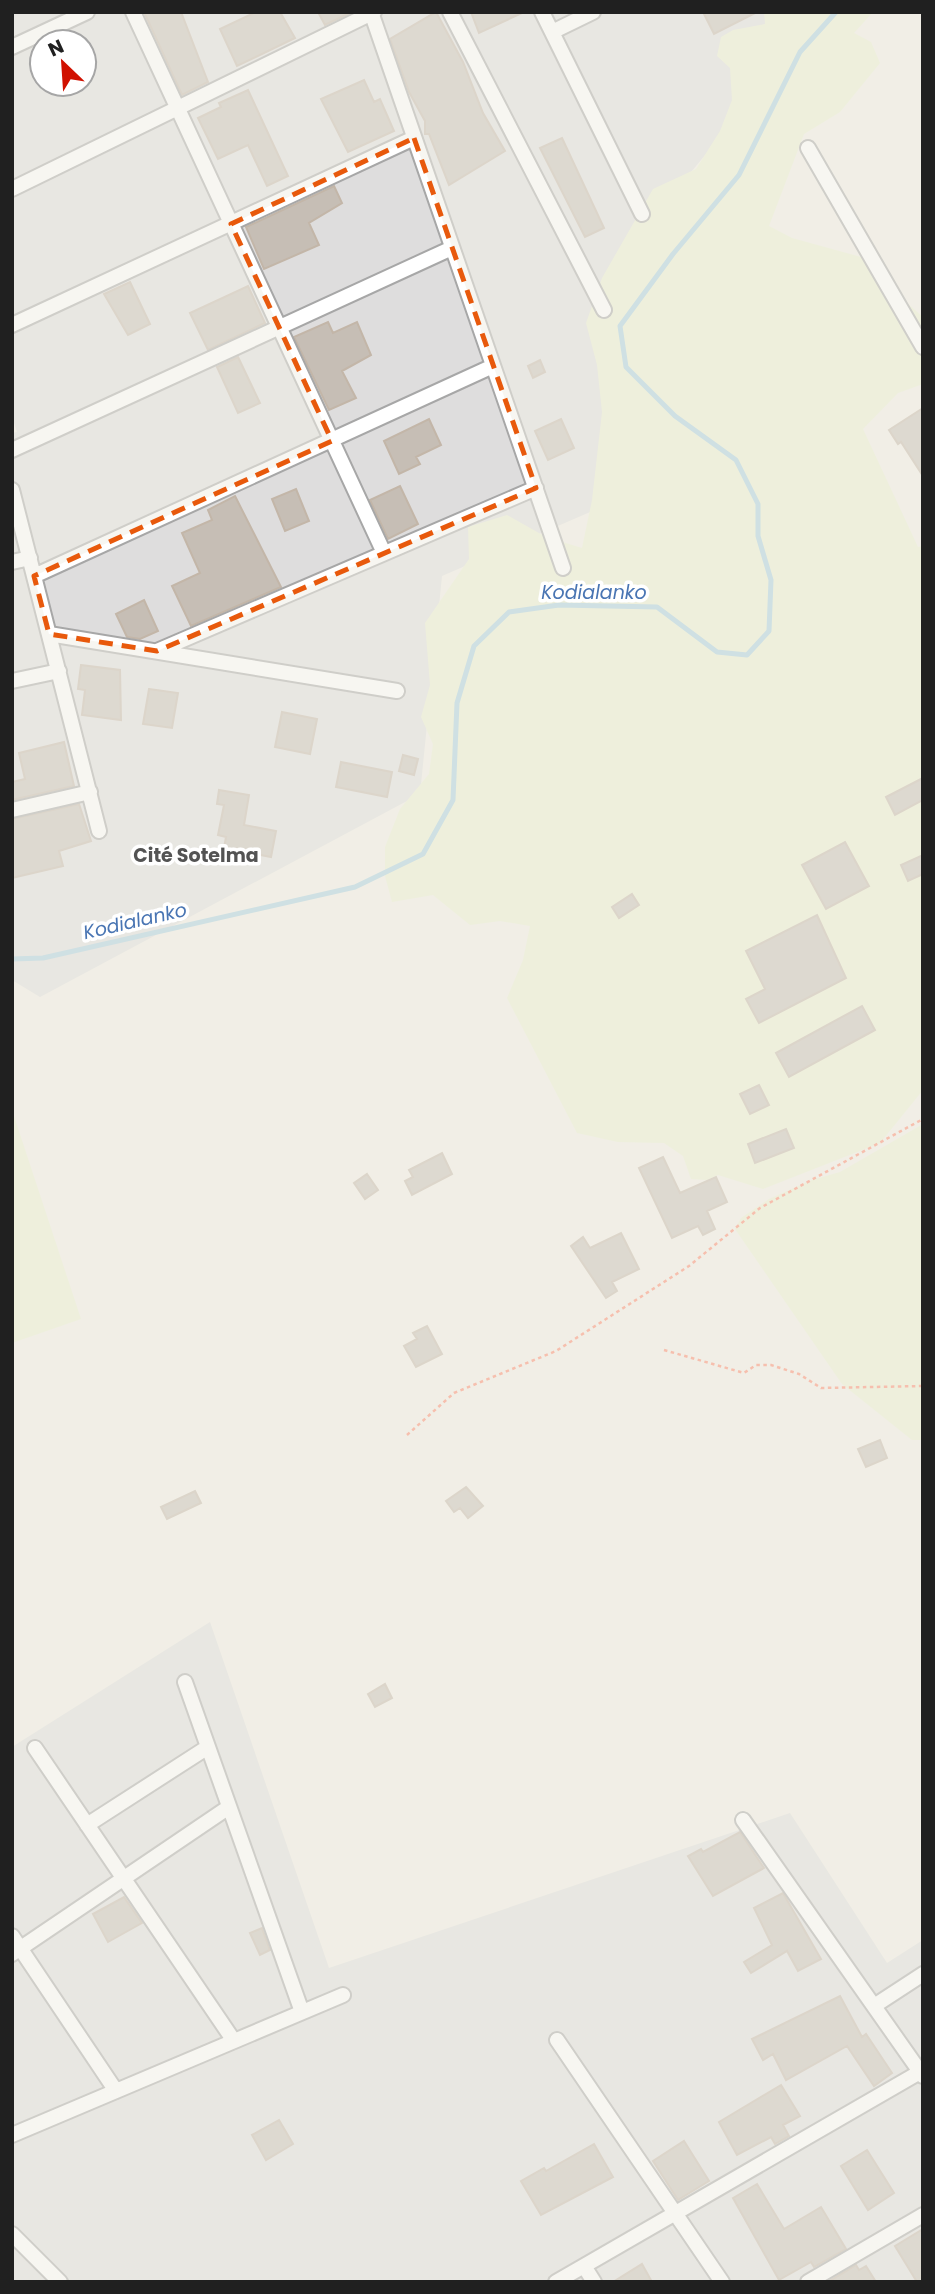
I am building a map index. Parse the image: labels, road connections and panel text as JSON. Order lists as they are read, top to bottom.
{
  "districts": ["Cité Sotelma"],
  "water": ["Kodialanko"],
  "north": "top left"
}
